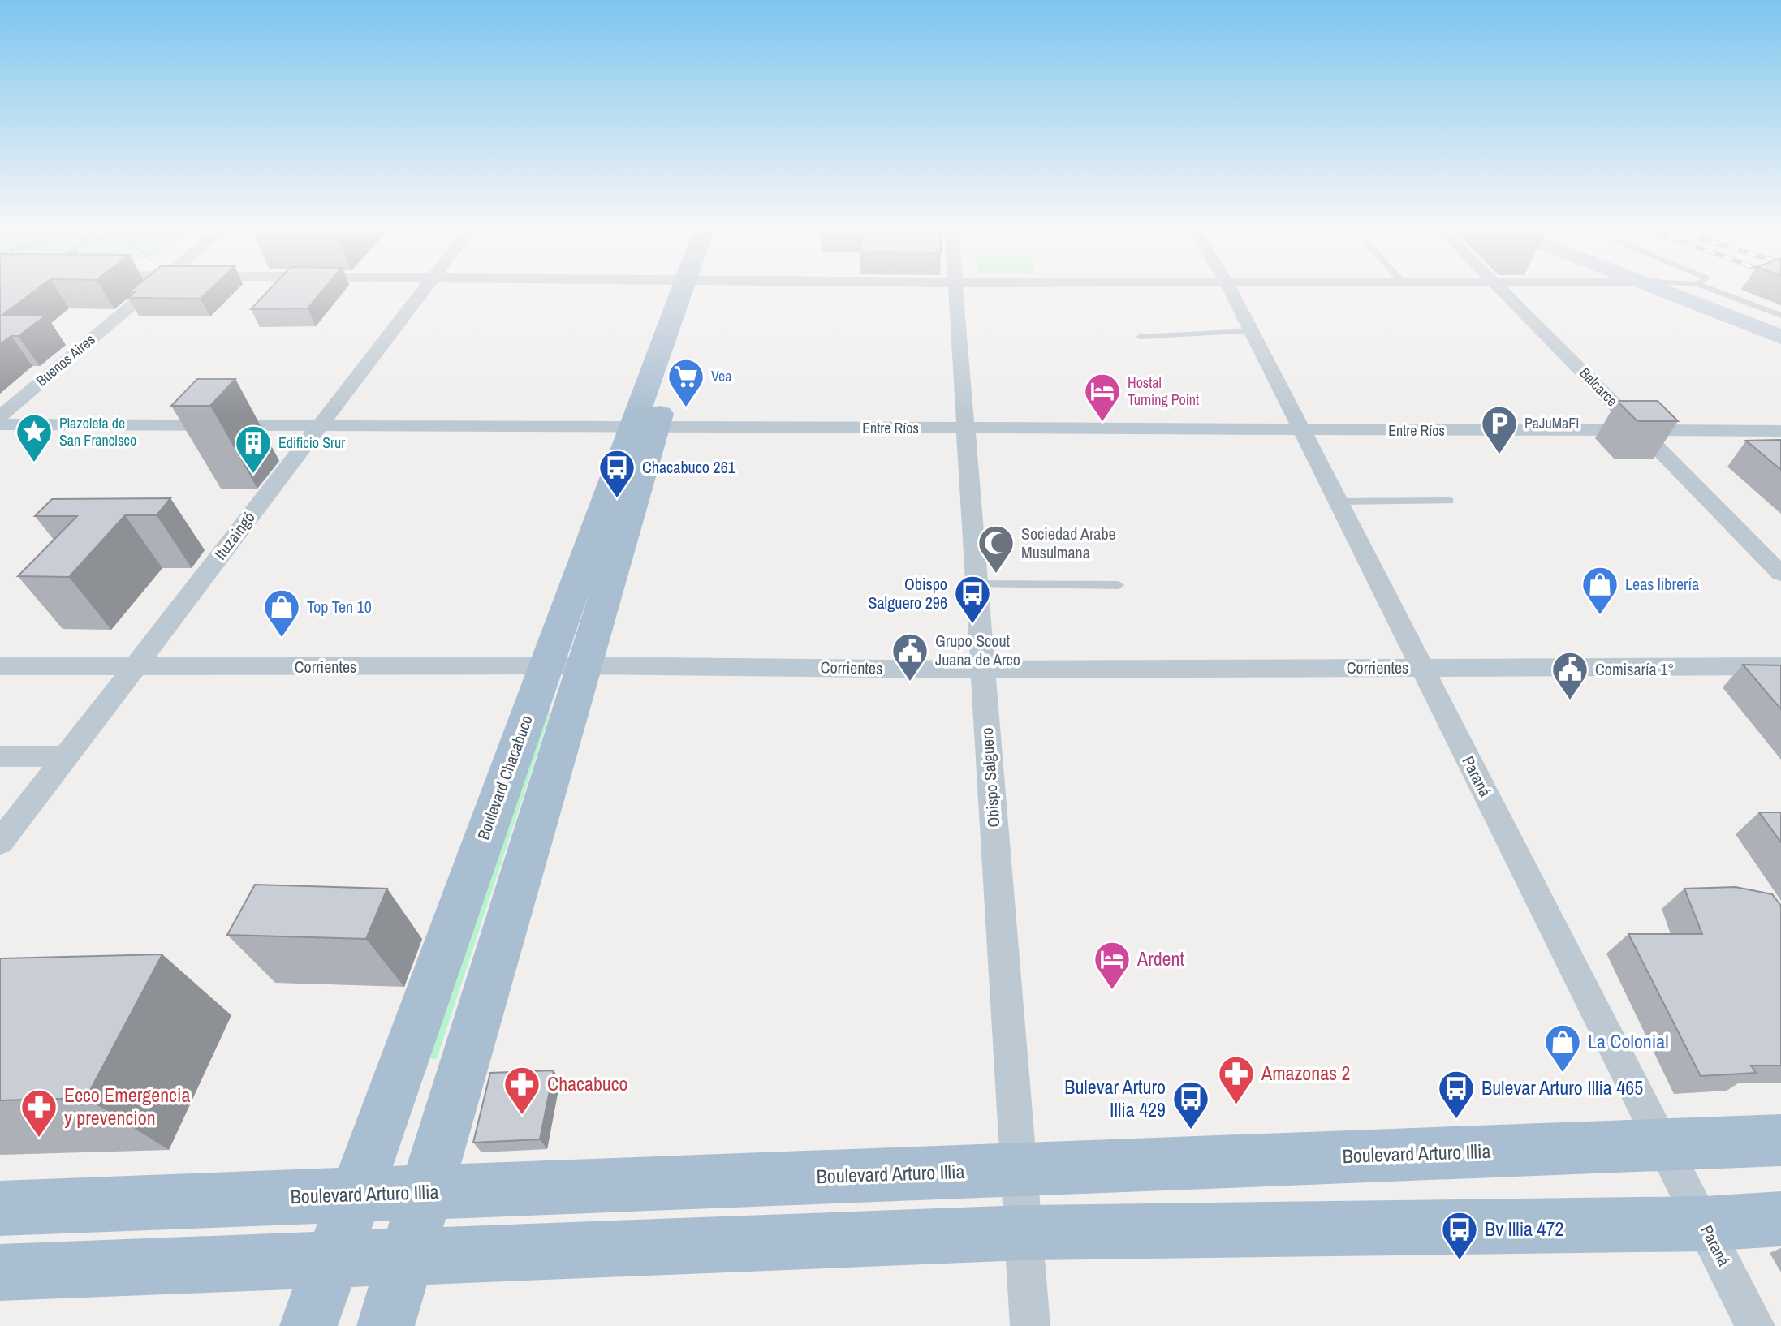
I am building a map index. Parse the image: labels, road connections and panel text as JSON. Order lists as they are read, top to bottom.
{
  "streets": {
    "main road": ["Boulevard Chacabuco", "Boulevard Arturo Illia"],
    "street": [
      "Buenos Aires",
      "Balcarce",
      "Entre Ríos",
      "Ituzaingó",
      "Corrientes",
      "Paraná",
      "Obispo Salguero"
    ]
  },
  "crossings": [
    ["Balcarce", "Entre Ríos"],
    ["Entre Ríos", "Ituzaingó"],
    ["Entre Ríos", "Paraná"],
    ["Entre Ríos", "Boulevard Chacabuco"],
    ["Entre Ríos", "Obispo Salguero"],
    ["Ituzaingó", "Corrientes"],
    ["Corrientes", "Paraná"],
    ["Corrientes", "Boulevard Chacabuco"],
    ["Corrientes", "Obispo Salguero"],
    ["Paraná", "Boulevard Arturo Illia"],
    ["Boulevard Chacabuco", "Boulevard Arturo Illia"],
    ["Obispo Salguero", "Boulevard Arturo Illia"]
  ],
  "places": {
    "supermarket": ["Vea"],
    "hotel": ["Hostal Turning Point", "Ardent"],
    "parking": ["PaJuMaFi"],
    "place": ["Plazoleta de San Francisco"],
    "building": ["Edificio Srur"],
    "bus stop": [
      "Chacabuco 261",
      "Obispo Salguero 296",
      "Bulevar Arturo Illia 465",
      "Bulevar Arturo Illia 429",
      "Bv Illia 472"
    ],
    "mosque": ["Sociedad Arabe Musulmana"],
    "shop": ["Leas librería", "Top Ten 10", "La Colonial"],
    "public building": ["Grupo Scout Juana de Arco", "Comisaría 1°"],
    "pharmacy": ["Amazonas 2", "Chacabuco", "Ecco Emergencia y prevencion"]
  }
}
